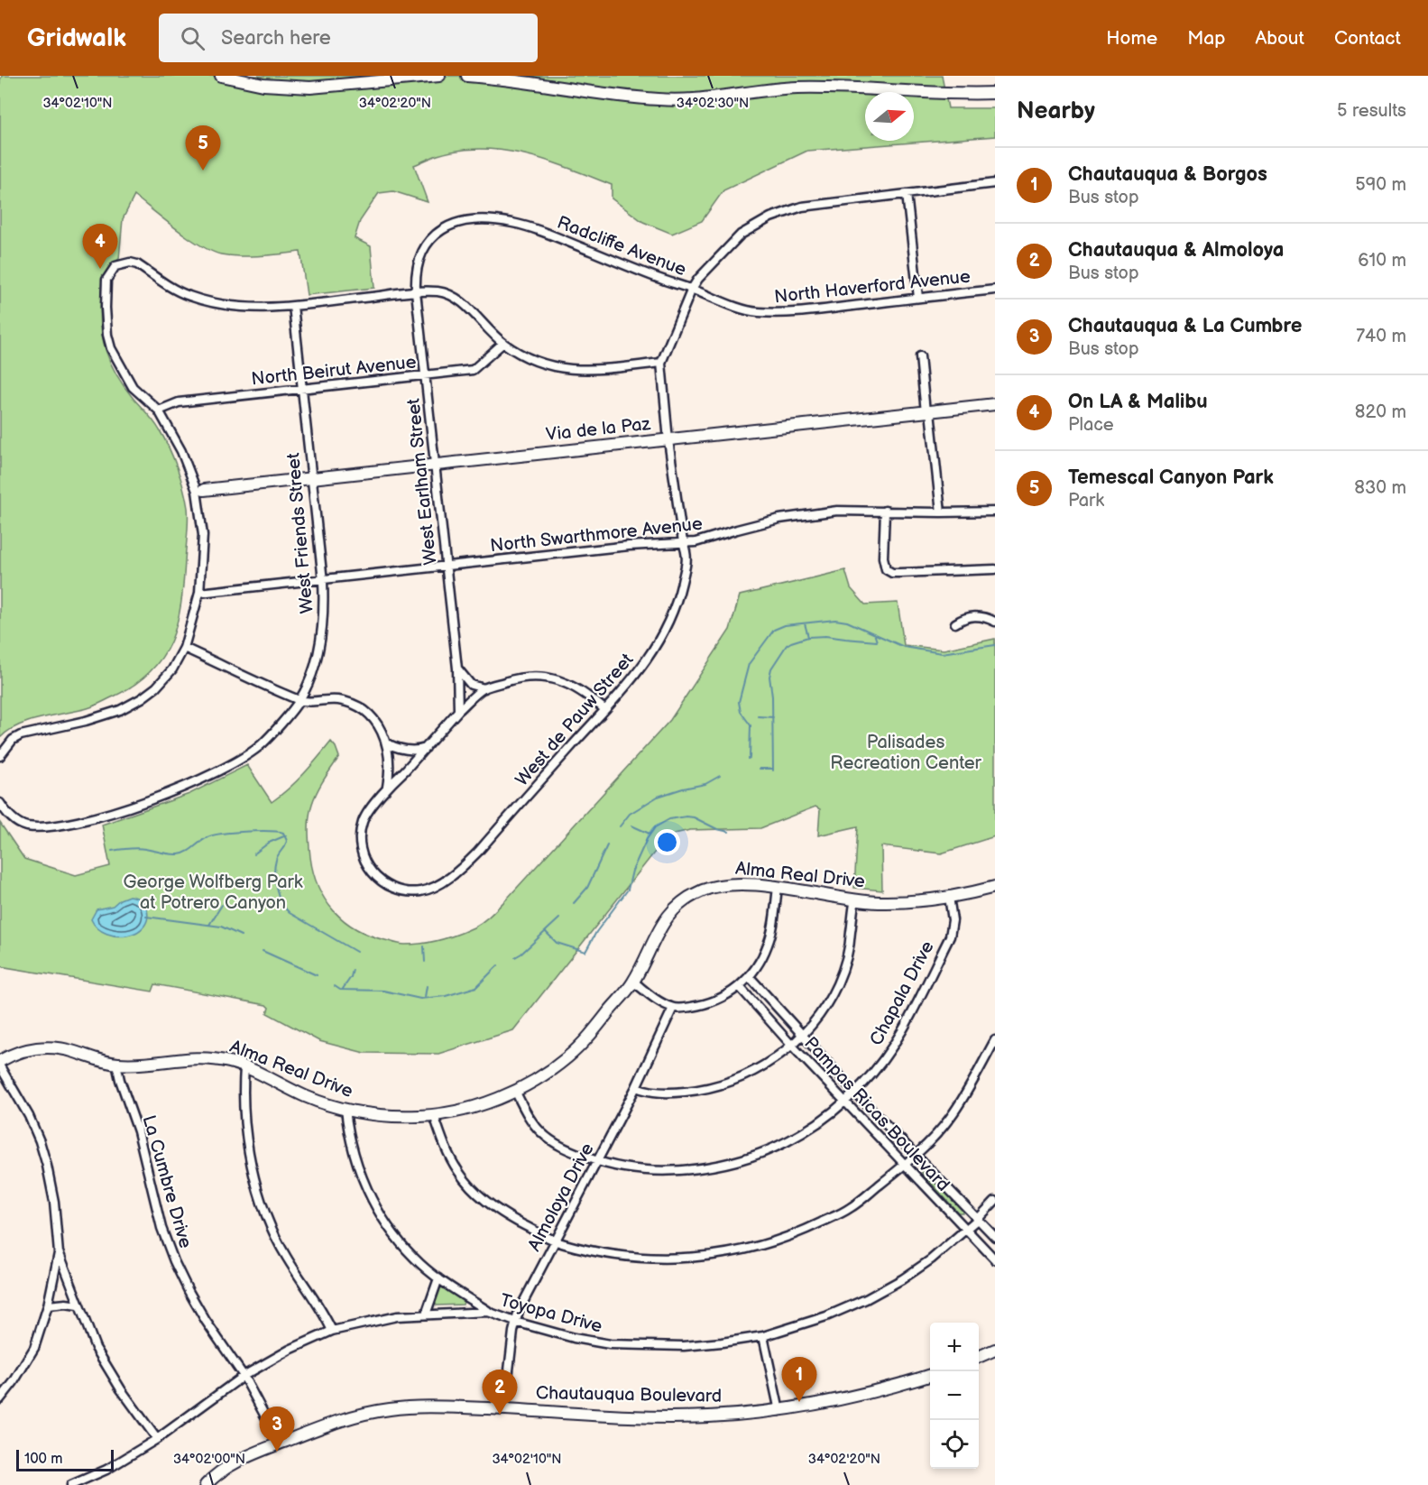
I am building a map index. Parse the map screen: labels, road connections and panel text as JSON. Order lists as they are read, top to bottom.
{
  "streets": {
    "street": [
      "Radcliffe Avenue",
      "North Haverford Avenue",
      "North Beirut Avenue",
      "Via de la Paz",
      "West Earlham Street",
      "West Friends Street",
      "North Swarthmore Avenue",
      "West de Pauw Street",
      "Alma Real Drive",
      "Chapala Drive",
      "Pampas Ricas Boulevard",
      "La Cumbre Drive",
      "Almoloya Drive",
      "Toyopa Drive",
      "Chautauqua Boulevard"
    ]
  },
  "crossings": [
    ["Radcliffe Avenue", "North Haverford Avenue"],
    ["Radcliffe Avenue", "West Earlham Street"],
    ["Radcliffe Avenue", "West de Pauw Street"],
    ["North Haverford Avenue", "West de Pauw Street"],
    ["North Beirut Avenue", "West Earlham Street"],
    ["North Beirut Avenue", "West Friends Street"],
    ["Via de la Paz", "West Earlham Street"],
    ["Via de la Paz", "West Friends Street"],
    ["Via de la Paz", "West de Pauw Street"],
    ["West Earlham Street", "North Swarthmore Avenue"],
    ["West Friends Street", "North Swarthmore Avenue"],
    ["North Swarthmore Avenue", "West de Pauw Street"],
    ["Alma Real Drive", "Chapala Drive"],
    ["Alma Real Drive", "La Cumbre Drive"],
    ["Chapala Drive", "Pampas Ricas Boulevard"],
    ["Chapala Drive", "Almoloya Drive"],
    ["Pampas Ricas Boulevard", "Toyopa Drive"],
    ["La Cumbre Drive", "Toyopa Drive"],
    ["La Cumbre Drive", "Chautauqua Boulevard"],
    ["Almoloya Drive", "Toyopa Drive"],
    ["Almoloya Drive", "Chautauqua Boulevard"]
  ],
  "parks": ["Palisades Recreation Center", "George Wolfberg Park at Potrero Canyon"],
  "scale_bar": "100 m",
  "north": "right",
  "page": {
    "header": "Gridwalk",
    "search": "Search here",
    "nav": [
      "Home",
      "Map",
      "About",
      "Contact"
    ],
    "heading": ["Nearby", "5 results"],
    "pins": [
      "5",
      "4",
      "1",
      "2",
      "3"
    ],
    "list": [
      {
        "mark": "1",
        "name": "Chautauqua & Borgos",
        "note": "Bus stop",
        "value": "590 m"
      },
      {
        "mark": "2",
        "name": "Chautauqua & Almoloya",
        "note": "Bus stop",
        "value": "610 m"
      },
      {
        "mark": "3",
        "name": "Chautauqua & La Cumbre",
        "note": "Bus stop",
        "value": "740 m"
      },
      {
        "mark": "4",
        "name": "On LA & Malibu",
        "note": "Place",
        "value": "820 m"
      },
      {
        "mark": "5",
        "name": "Temescal Canyon Park",
        "note": "Park",
        "value": "830 m"
      }
    ],
    "map_buttons": ["+", "−"],
    "scale": "100 m"
  },
  "coordinates": [
    "34°02'10\"N",
    "34°02'20\"N",
    "34°02'30\"N",
    "34°02'00\"N"
  ]
}
